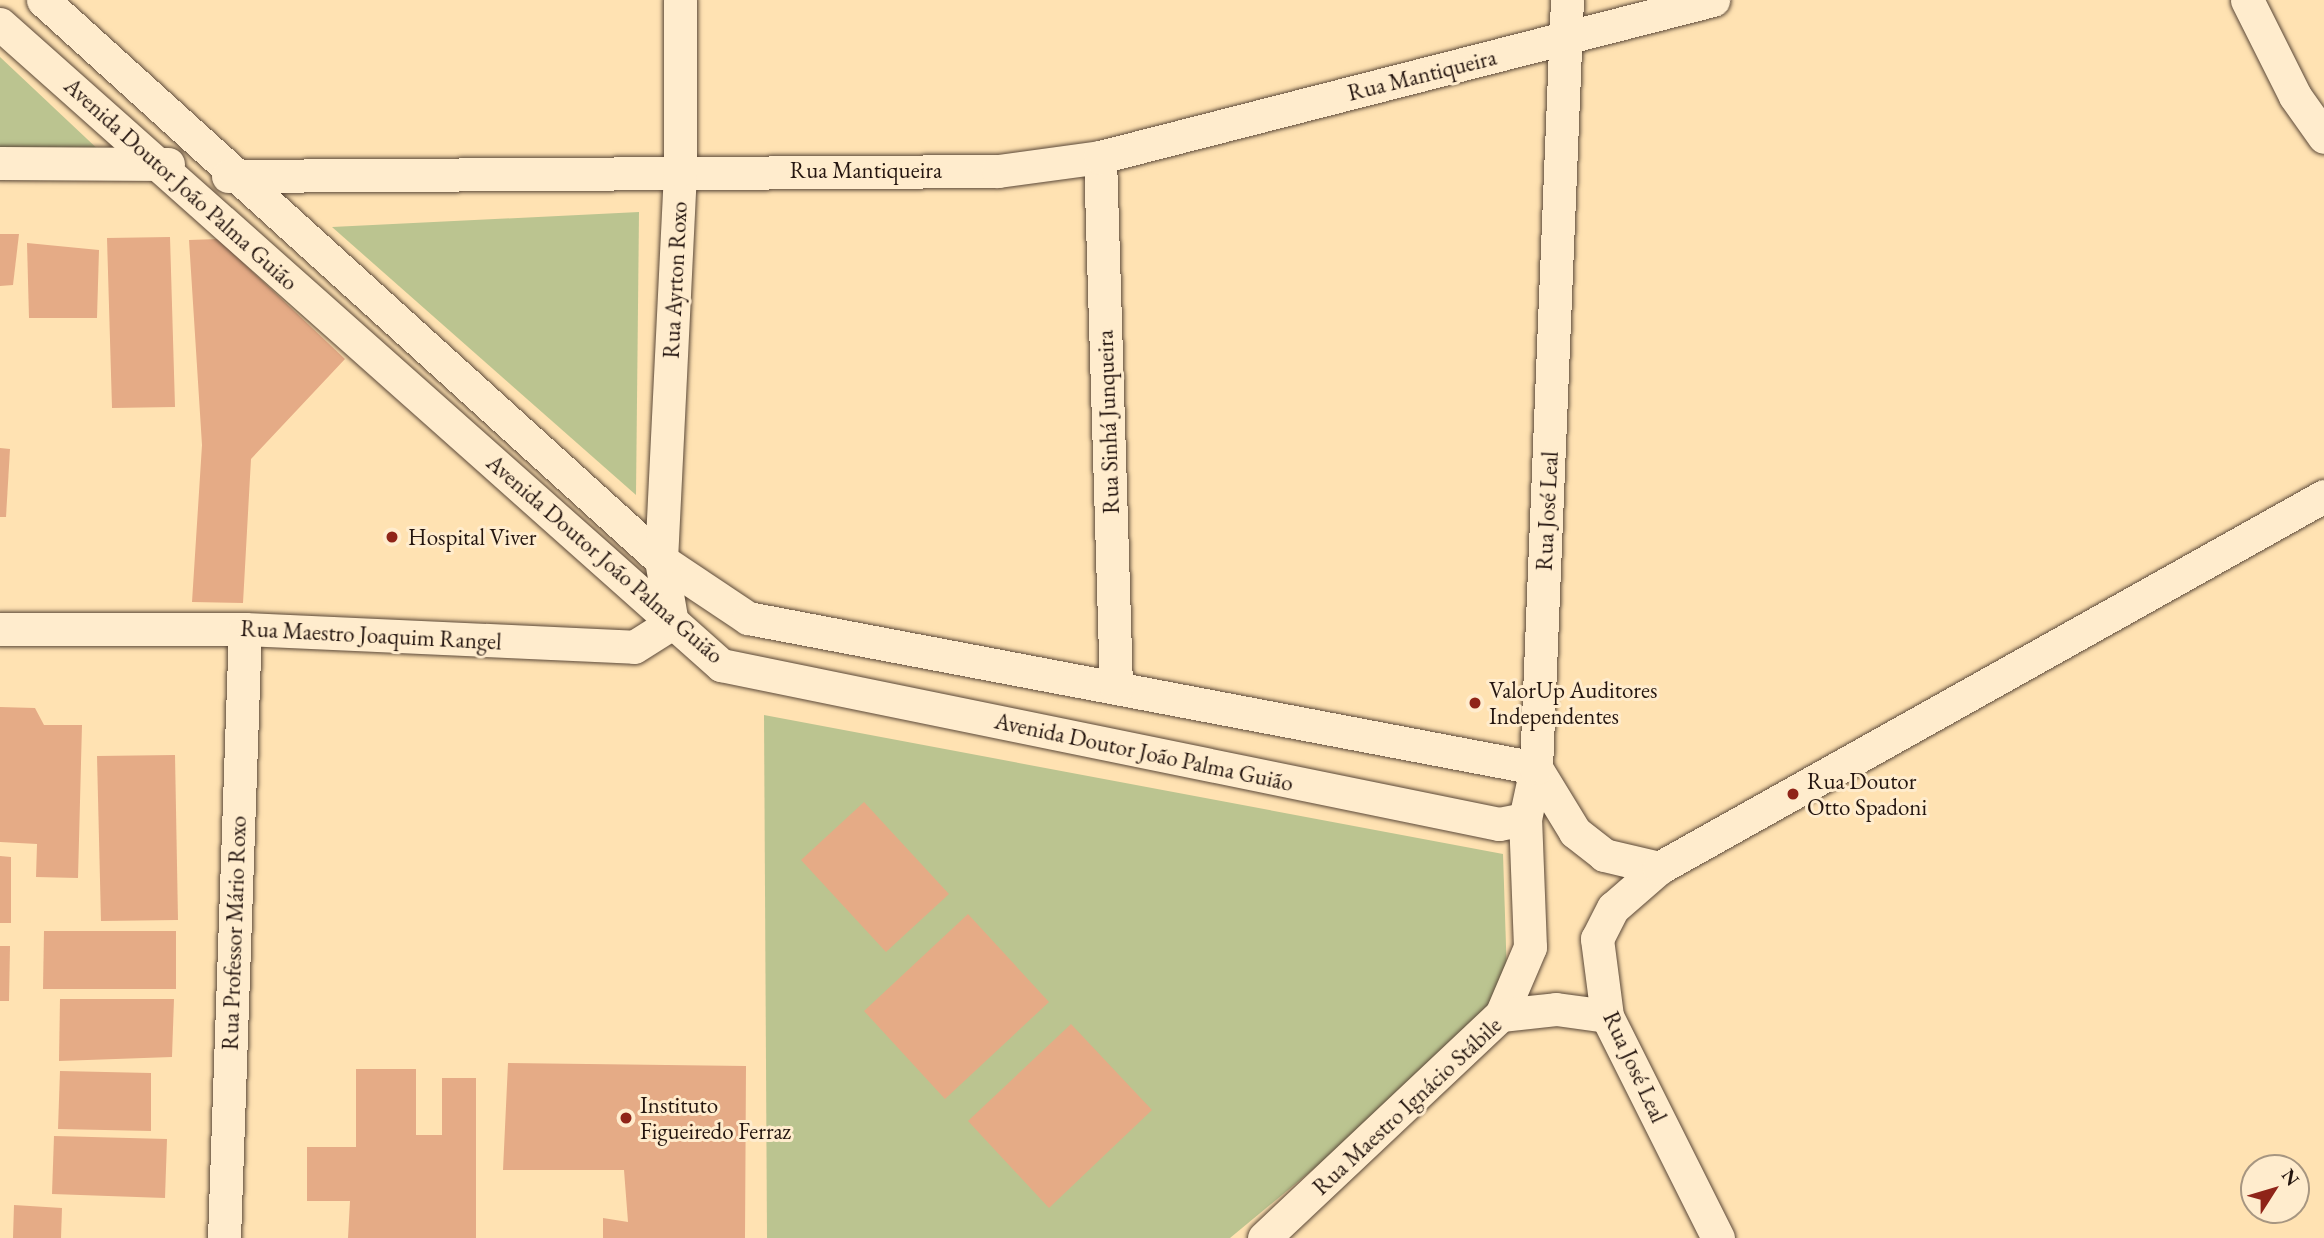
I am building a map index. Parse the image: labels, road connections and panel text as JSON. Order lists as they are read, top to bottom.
{
  "streets": {
    "street": [
      "Rua Mantiqueira",
      "Avenida Doutor João Palma Guião",
      "Rua Ayrton Roxo",
      "Rua Sinhá Junqueira",
      "Rua José Leal",
      "Rua Maestro Joaquim Rangel",
      "Rua Professor Mário Roxo",
      "Rua Maestro Ignácio Stábile"
    ]
  },
  "crossings": [
    ["Rua Mantiqueira", "Avenida Doutor João Palma Guião"],
    ["Rua Mantiqueira", "Rua Ayrton Roxo"],
    ["Rua Mantiqueira", "Rua Sinhá Junqueira"],
    ["Rua Mantiqueira", "Rua José Leal"],
    ["Avenida Doutor João Palma Guião", "Rua Ayrton Roxo"],
    ["Avenida Doutor João Palma Guião", "Rua Sinhá Junqueira"],
    ["Avenida Doutor João Palma Guião", "Rua José Leal"],
    ["Avenida Doutor João Palma Guião", "Rua Maestro Joaquim Rangel"],
    ["Rua José Leal", "Rua Maestro Ignácio Stábile"],
    ["Rua Maestro Joaquim Rangel", "Rua Professor Mário Roxo"]
  ],
  "places": [
    "Hospital Viver",
    "ValorUp Auditores Independentes",
    "Rua Doutor Otto Spadoni",
    "Instituto Figueiredo Ferraz"
  ],
  "north": "top right"
}
